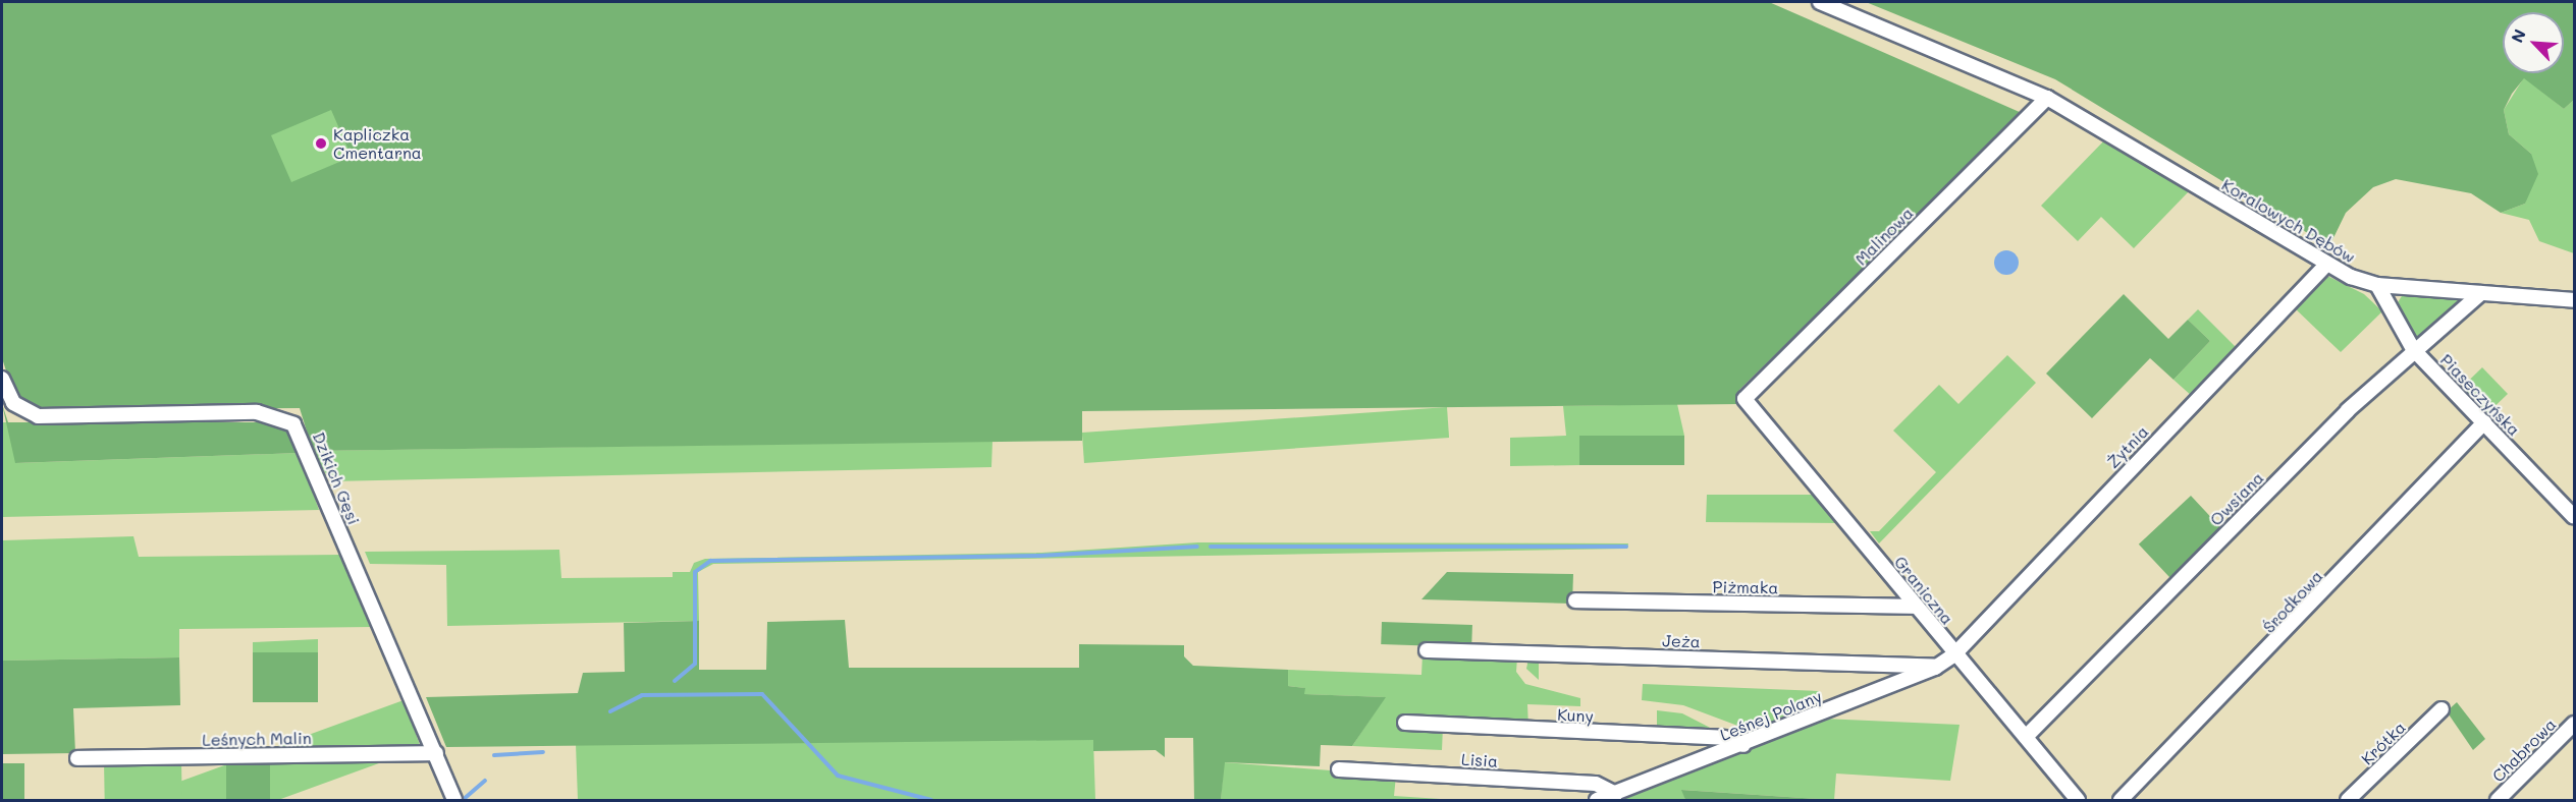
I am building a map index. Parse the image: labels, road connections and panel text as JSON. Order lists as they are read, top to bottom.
{
  "streets": {
    "street": [
      "Koralowych Dębów",
      "Malinowa",
      "Piaseczyńska",
      "Żytnia",
      "Dzikich Gęsi",
      "Owsiana",
      "Piżmaka",
      "Graniczna",
      "Środkowa",
      "Jeża",
      "Kuny",
      "Leśnej Polany",
      "Leśnych Malin",
      "Krótka",
      "Chabrowa",
      "Lisia"
    ]
  },
  "crossings": [
    ["Koralowych Dębów", "Malinowa"],
    ["Koralowych Dębów", "Piaseczyńska"],
    ["Koralowych Dębów", "Żytnia"],
    ["Koralowych Dębów", "Owsiana"],
    ["Malinowa", "Graniczna"],
    ["Piaseczyńska", "Owsiana"],
    ["Piaseczyńska", "Środkowa"],
    ["Żytnia", "Graniczna"],
    ["Żytnia", "Leśnej Polany"],
    ["Dzikich Gęsi", "Leśnych Malin"],
    ["Owsiana", "Graniczna"],
    ["Piżmaka", "Graniczna"],
    ["Graniczna", "Leśnej Polany"],
    ["Jeża", "Leśnej Polany"],
    ["Kuny", "Leśnej Polany"],
    ["Leśnej Polany", "Lisia"]
  ],
  "places": ["Kapliczka Cmentarna"],
  "north": "top left"
}
